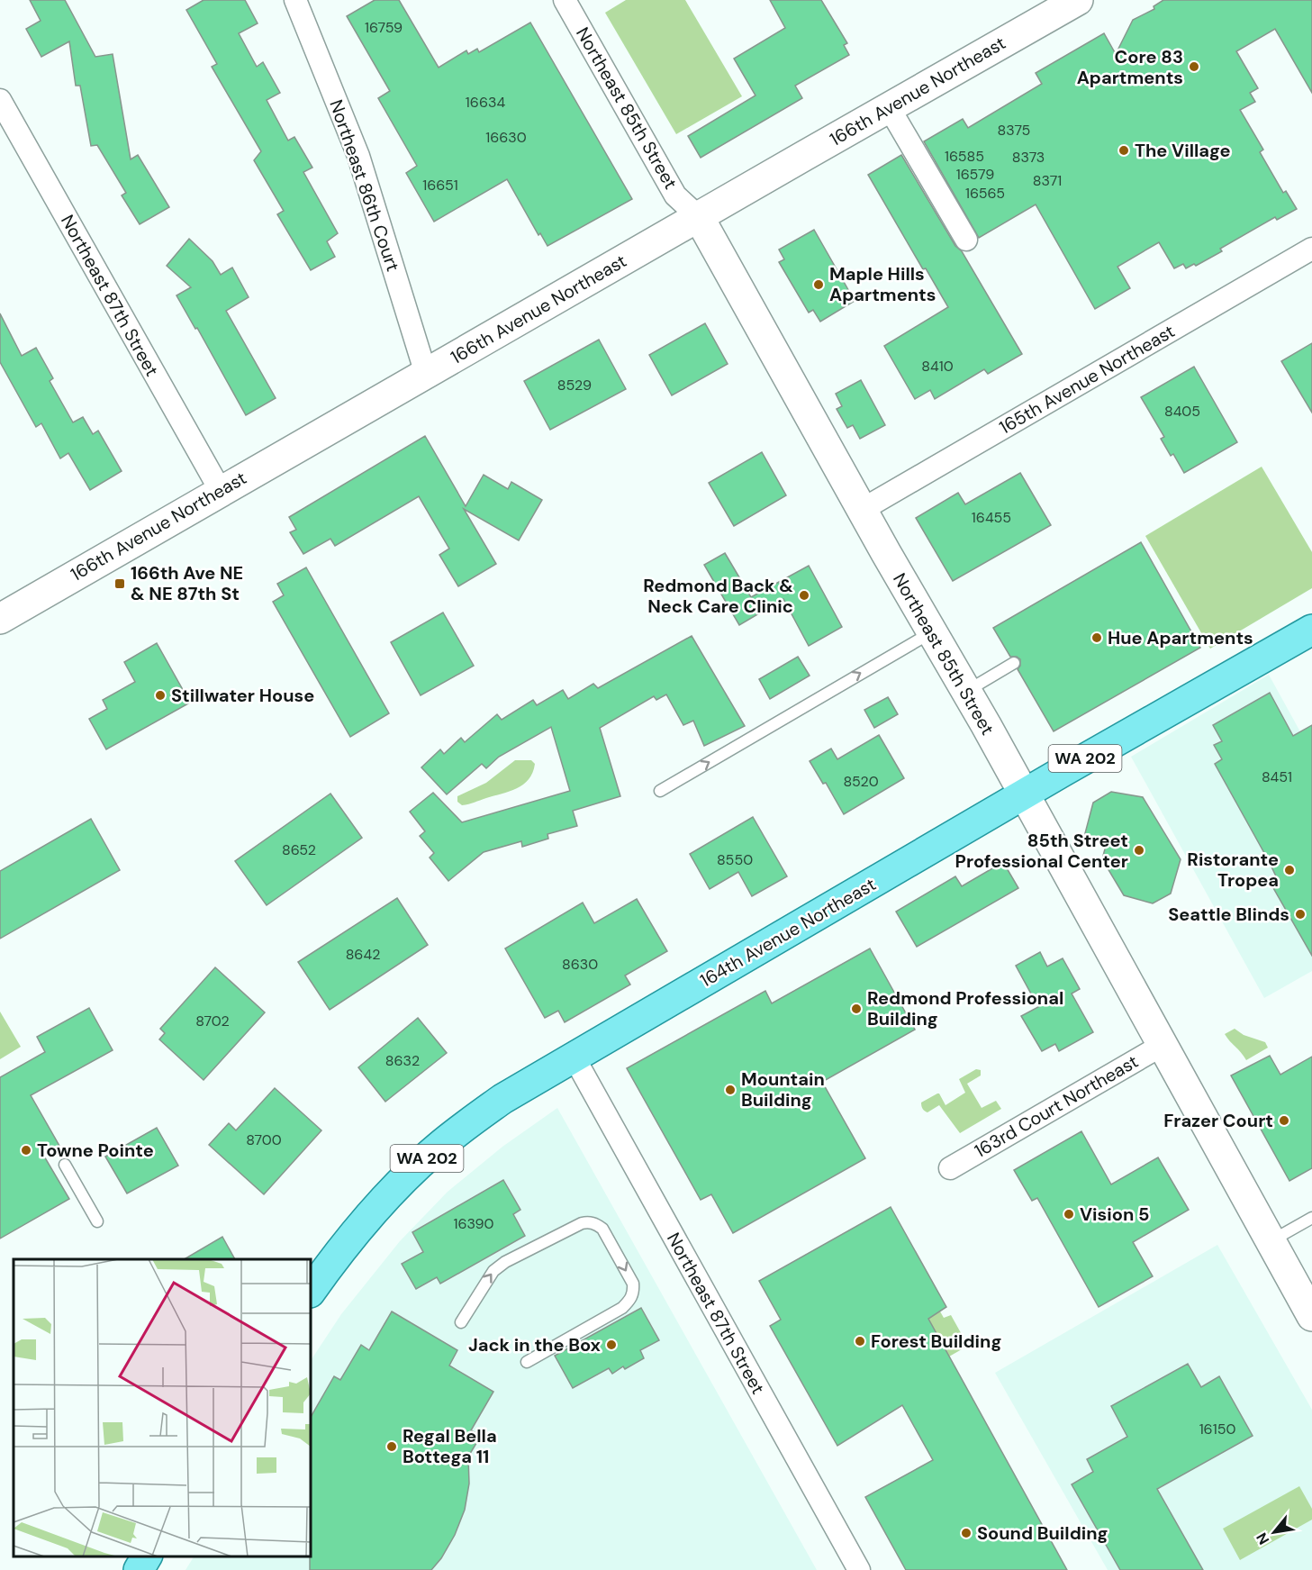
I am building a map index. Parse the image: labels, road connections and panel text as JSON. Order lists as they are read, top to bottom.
{
  "streets": {
    "main road": ["WA 202", "164th Avenue Northeast"],
    "street": [
      "166th Avenue Northeast",
      "Northeast 85th Street",
      "Northeast 86th Court",
      "Northeast 87th Street",
      "165th Avenue Northeast",
      "163rd Court Northeast"
    ]
  },
  "crossings": [
    ["166th Avenue Northeast", "Northeast 85th Street"],
    ["166th Avenue Northeast", "Northeast 86th Court"],
    ["166th Avenue Northeast", "Northeast 87th Street"],
    ["Northeast 85th Street", "165th Avenue Northeast"],
    ["Northeast 85th Street", "164th Avenue Northeast"],
    ["Northeast 85th Street", "163rd Court Northeast"],
    ["Northeast 87th Street", "164th Avenue Northeast"]
  ],
  "places": {
    "other": [
      "Core 83 Apartments",
      "The Village",
      "Maple Hills Apartments",
      "Redmond Back & Neck Care Clinic",
      "Hue Apartments",
      "Stillwater House",
      "85th Street Professional Center",
      "Ristorante Tropea",
      "Seattle Blinds",
      "Redmond Professional Building",
      "Mountain Building",
      "Frazer Court",
      "Towne Pointe",
      "Vision 5",
      "Forest Building",
      "Jack in the Box",
      "Regal Bella Bottega 11",
      "Sound Building"
    ],
    "transit": ["166th Ave NE & NE 87th St"]
  },
  "house_numbers": [
    "16759",
    "16634",
    "8375",
    "16630",
    "16585",
    "8373",
    "16579",
    "8371",
    "16651",
    "16565",
    "8410",
    "8529",
    "8405",
    "16455",
    "8451",
    "8520",
    "8652",
    "8550",
    "8642",
    "8630",
    "8702",
    "8632",
    "8700",
    "16390",
    "16150"
  ],
  "north": "bottom left"
}
